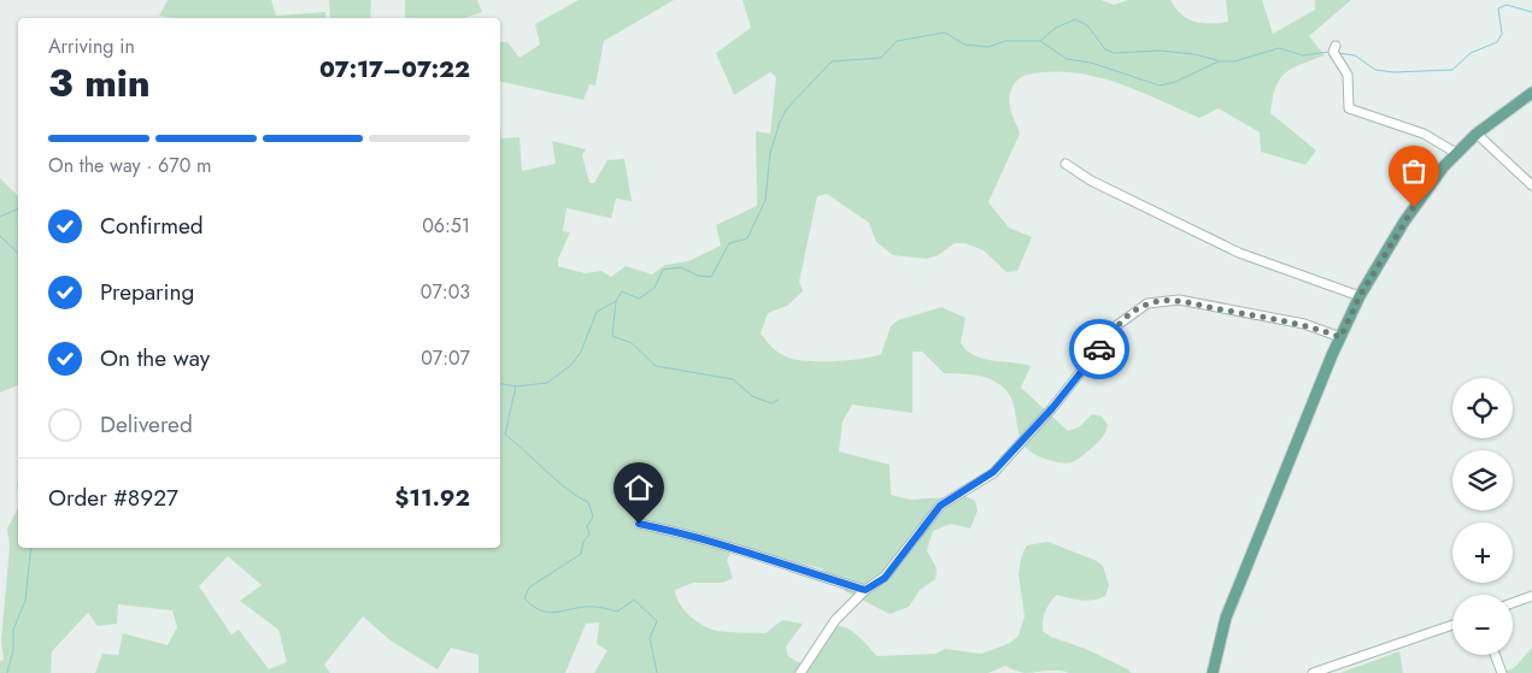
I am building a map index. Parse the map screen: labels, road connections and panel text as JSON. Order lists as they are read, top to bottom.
{
  "page": {
    "heading": ["3 min", "Arriving in", "07:17–07:22"],
    "panel": ["Order #8927", "$11.92"],
    "bar": "On the way · 670 m",
    "list": [
      ["Confirmed", "06:51"],
      ["Preparing", "07:03"],
      ["On the way", "07:07"],
      "Delivered"
    ],
    "map_buttons": ["+", "−"]
  }
}
